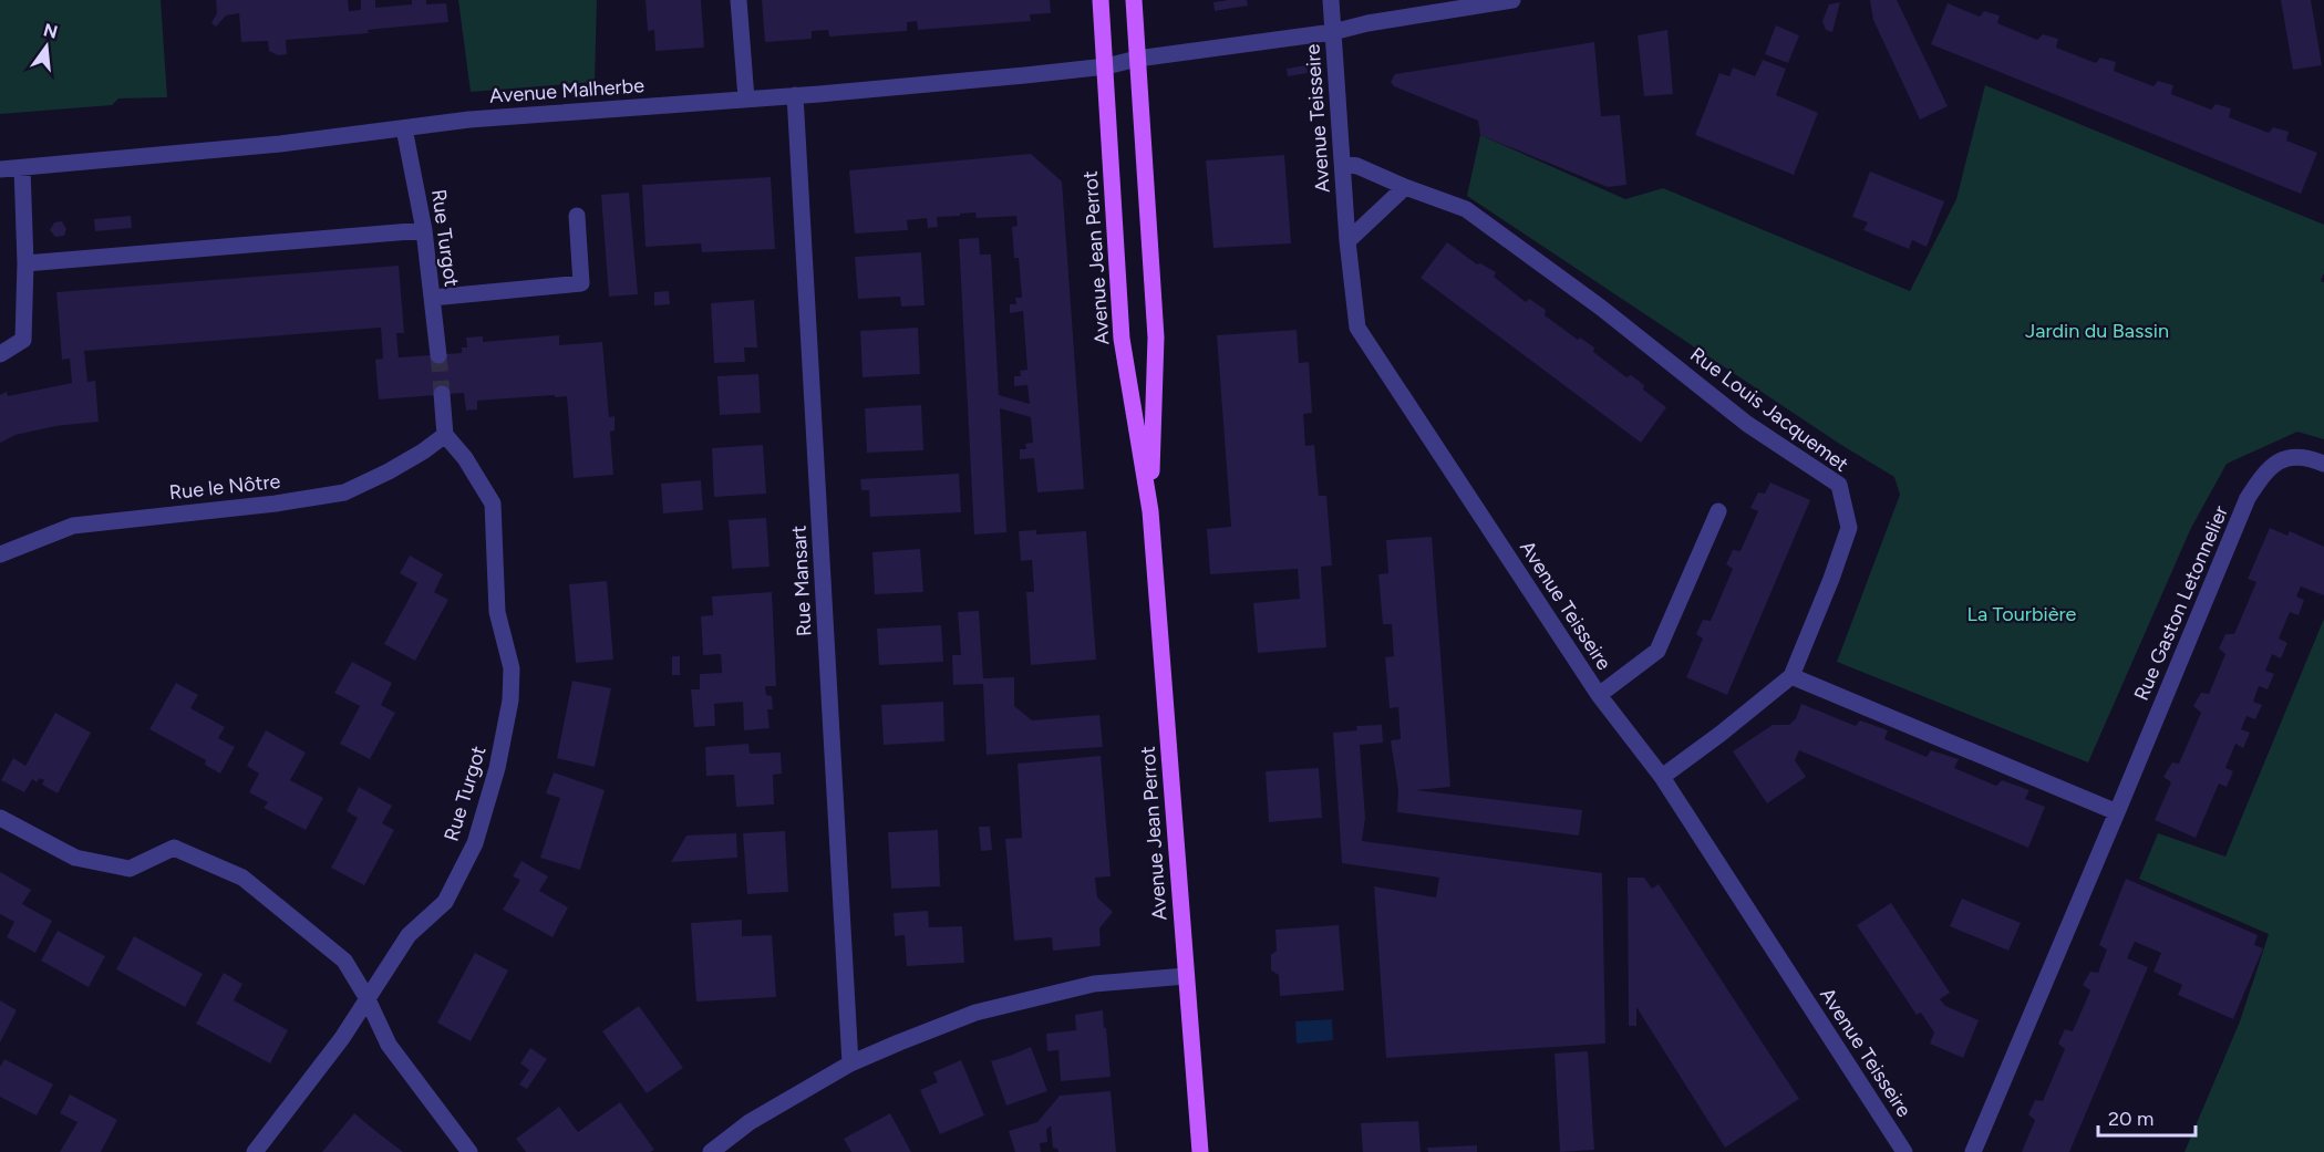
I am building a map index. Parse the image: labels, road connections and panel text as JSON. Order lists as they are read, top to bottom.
{
  "streets": {
    "main road": ["Avenue Jean Perrot"],
    "street": [
      "Avenue Malherbe",
      "Avenue Teisseire",
      "Rue Turgot",
      "Rue Louis Jacquemet",
      "Rue le Nôtre",
      "Rue Mansart",
      "Rue Gaston Letonnelier"
    ]
  },
  "crossings": [
    ["Avenue Malherbe", "Avenue Teisseire"],
    ["Avenue Malherbe", "Rue Turgot"],
    ["Avenue Malherbe", "Avenue Jean Perrot"],
    ["Avenue Malherbe", "Rue Mansart"],
    ["Avenue Teisseire", "Rue Louis Jacquemet"],
    ["Rue Turgot", "Rue le Nôtre"]
  ],
  "parks": ["Jardin du Bassin", "La Tourbière"],
  "scale_bar": "20 m",
  "north": "top"
}
